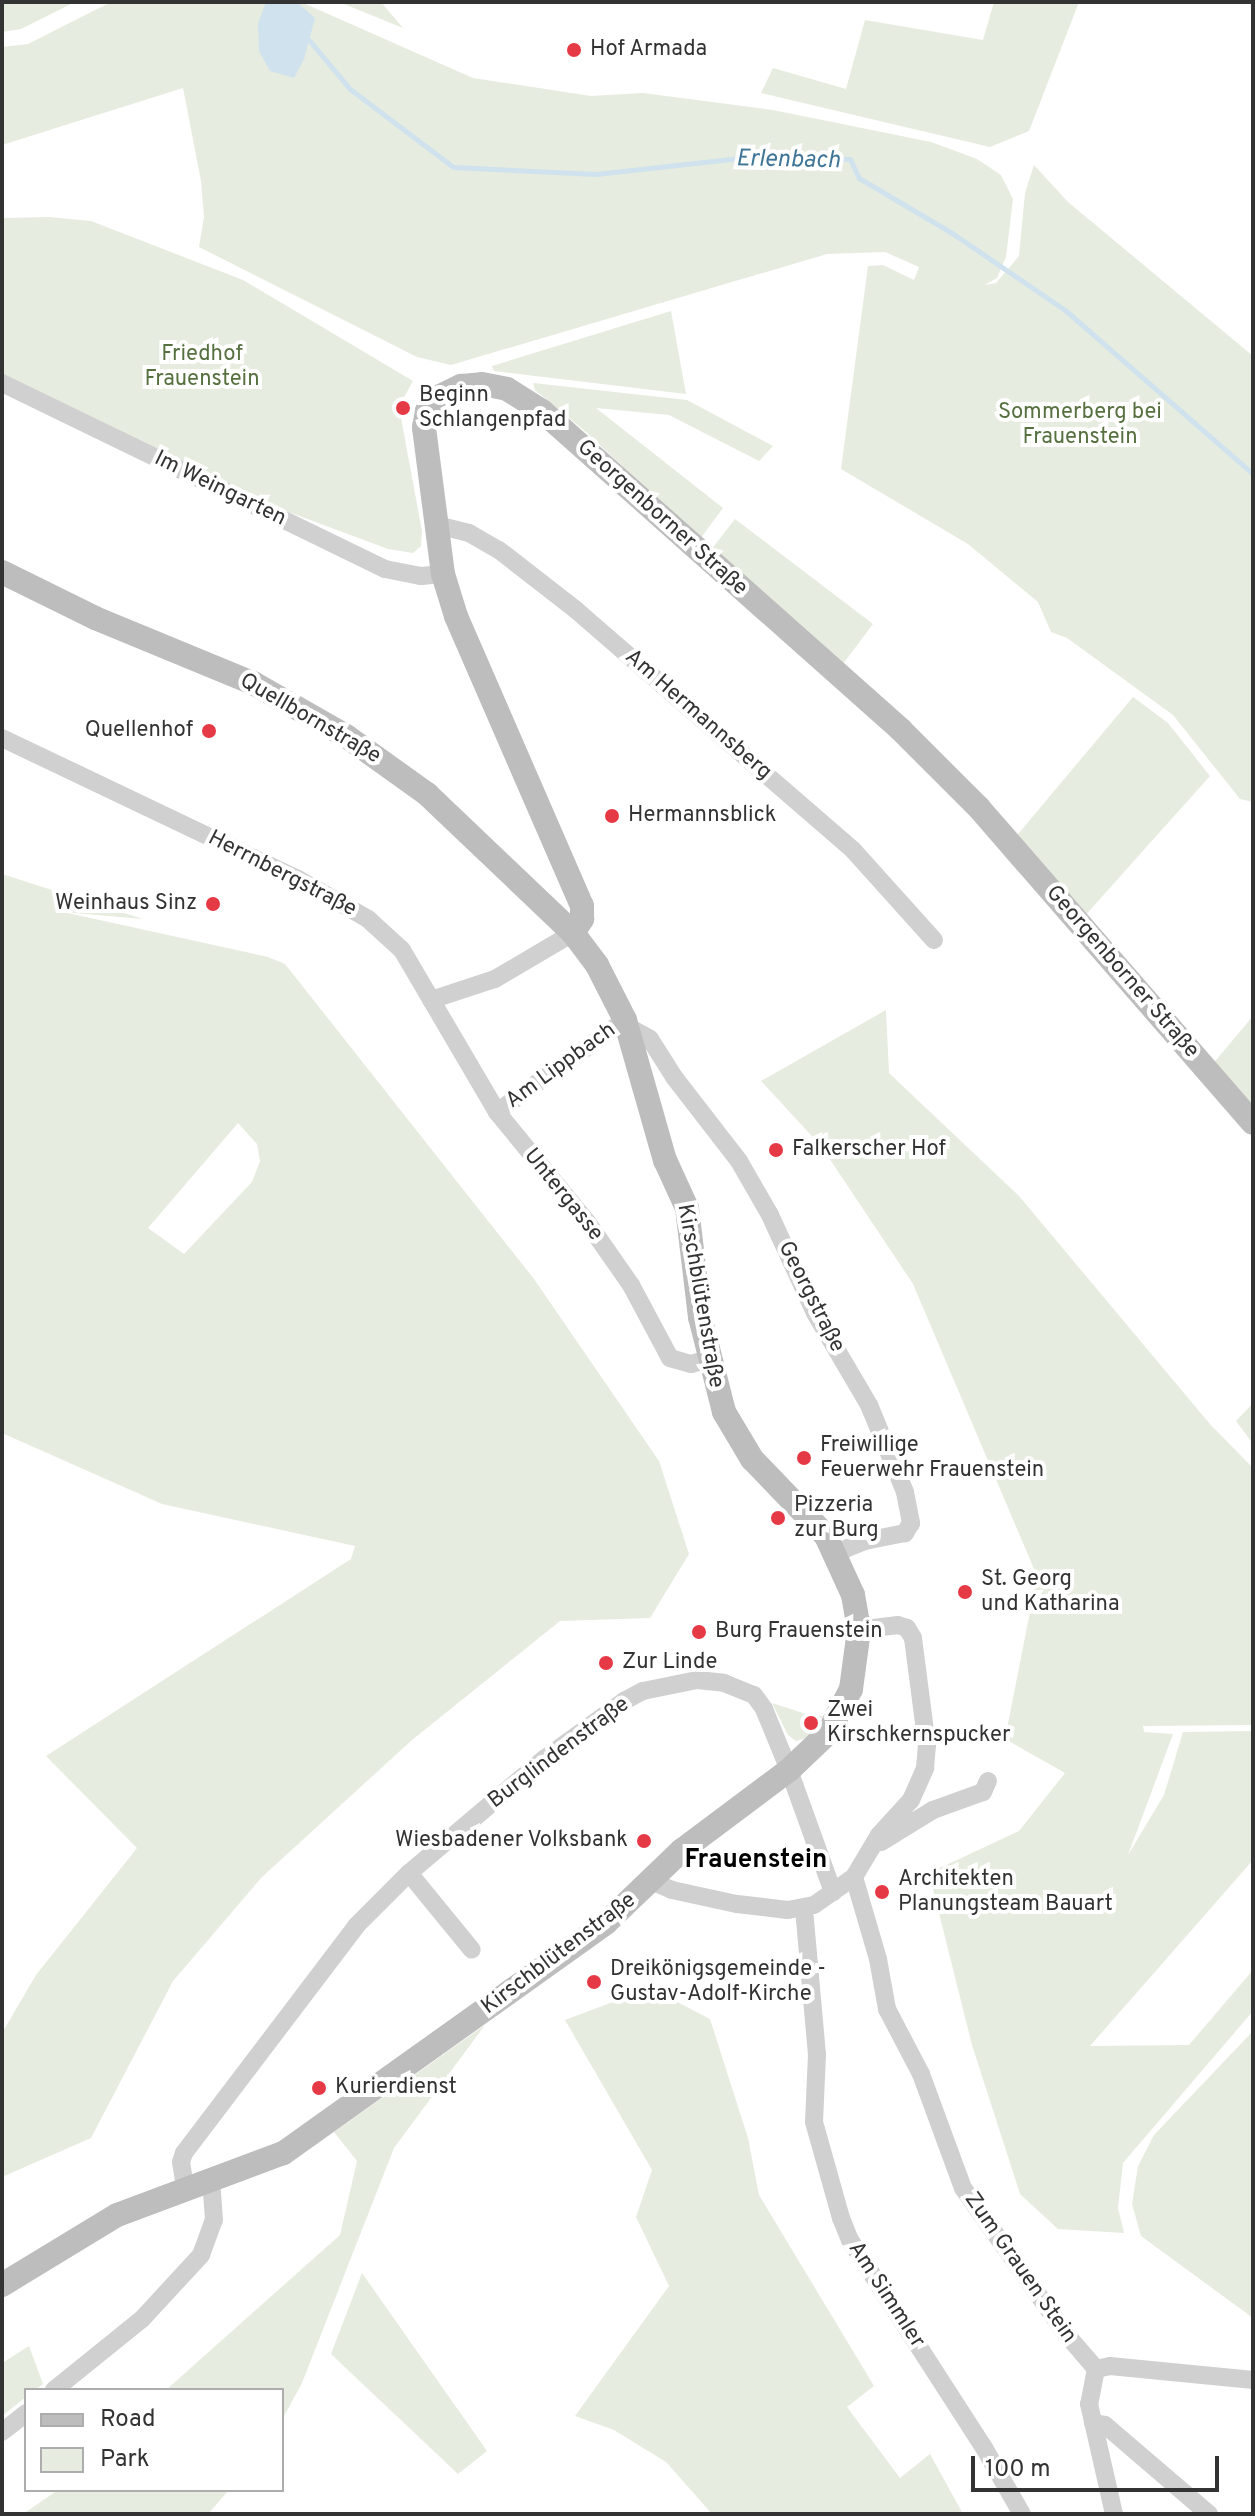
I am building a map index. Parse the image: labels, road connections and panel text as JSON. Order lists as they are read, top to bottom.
{
  "streets": {
    "main road": ["Georgenborner Straße", "Quellbornstraße", "Kirschblütenstraße"],
    "street": [
      "Im Weingarten",
      "Am Hermannsberg",
      "Herrnbergstraße",
      "Am Lippbach",
      "Untergasse",
      "Georgstraße",
      "Burglindenstraße",
      "Zum Grauen Stein",
      "Am Simmler"
    ]
  },
  "crossings": [
    ["Im Weingarten", "Georgenborner Straße"],
    ["Georgenborner Straße", "Am Hermannsberg"],
    ["Georgenborner Straße", "Quellbornstraße"],
    ["Georgenborner Straße", "Kirschblütenstraße"],
    ["Quellbornstraße", "Kirschblütenstraße"],
    ["Herrnbergstraße", "Untergasse"],
    ["Am Lippbach", "Untergasse"],
    ["Am Lippbach", "Kirschblütenstraße"],
    ["Am Lippbach", "Georgstraße"],
    ["Untergasse", "Kirschblütenstraße"],
    ["Kirschblütenstraße", "Georgstraße"],
    ["Kirschblütenstraße", "Burglindenstraße"]
  ],
  "districts": ["Frauenstein"],
  "water": ["Erlenbach"],
  "parks": ["Friedhof Frauenstein", "Sommerberg bei Frauenstein"],
  "places": [
    "Hof Armada",
    "Beginn Schlangenpfad",
    "Quellenhof",
    "Hermannsblick",
    "Weinhaus Sinz",
    "Falkerscher Hof",
    "Freiwillige Feuerwehr Frauenstein",
    "Pizzeria zur Burg",
    "St. Georg und Katharina",
    "Burg Frauenstein",
    "Zur Linde",
    "Zwei Kirschkernspucker",
    "Wiesbadener Volksbank",
    "Architekten Planungsteam Bauart",
    "Dreikönigsgemeinde - Gustav-Adolf-Kirche",
    "Kurierdienst"
  ],
  "legend": ["Road", "Park"],
  "scale_bar": "100 m"
}
